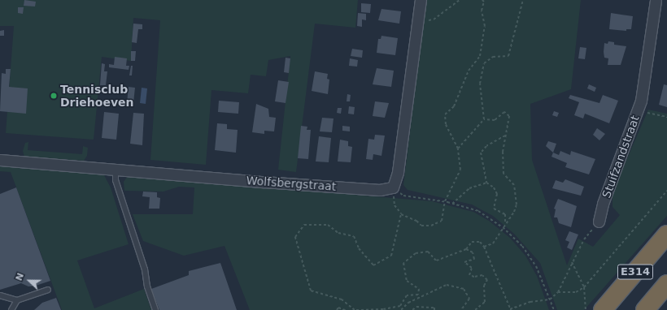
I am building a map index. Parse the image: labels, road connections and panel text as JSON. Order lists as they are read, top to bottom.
{
  "streets": {
    "highway": ["E314"],
    "street": ["Stuifzandstraat", "Wolfsbergstraat"]
  },
  "places": ["Tennisclub Driehoeven"],
  "north": "left"
}
